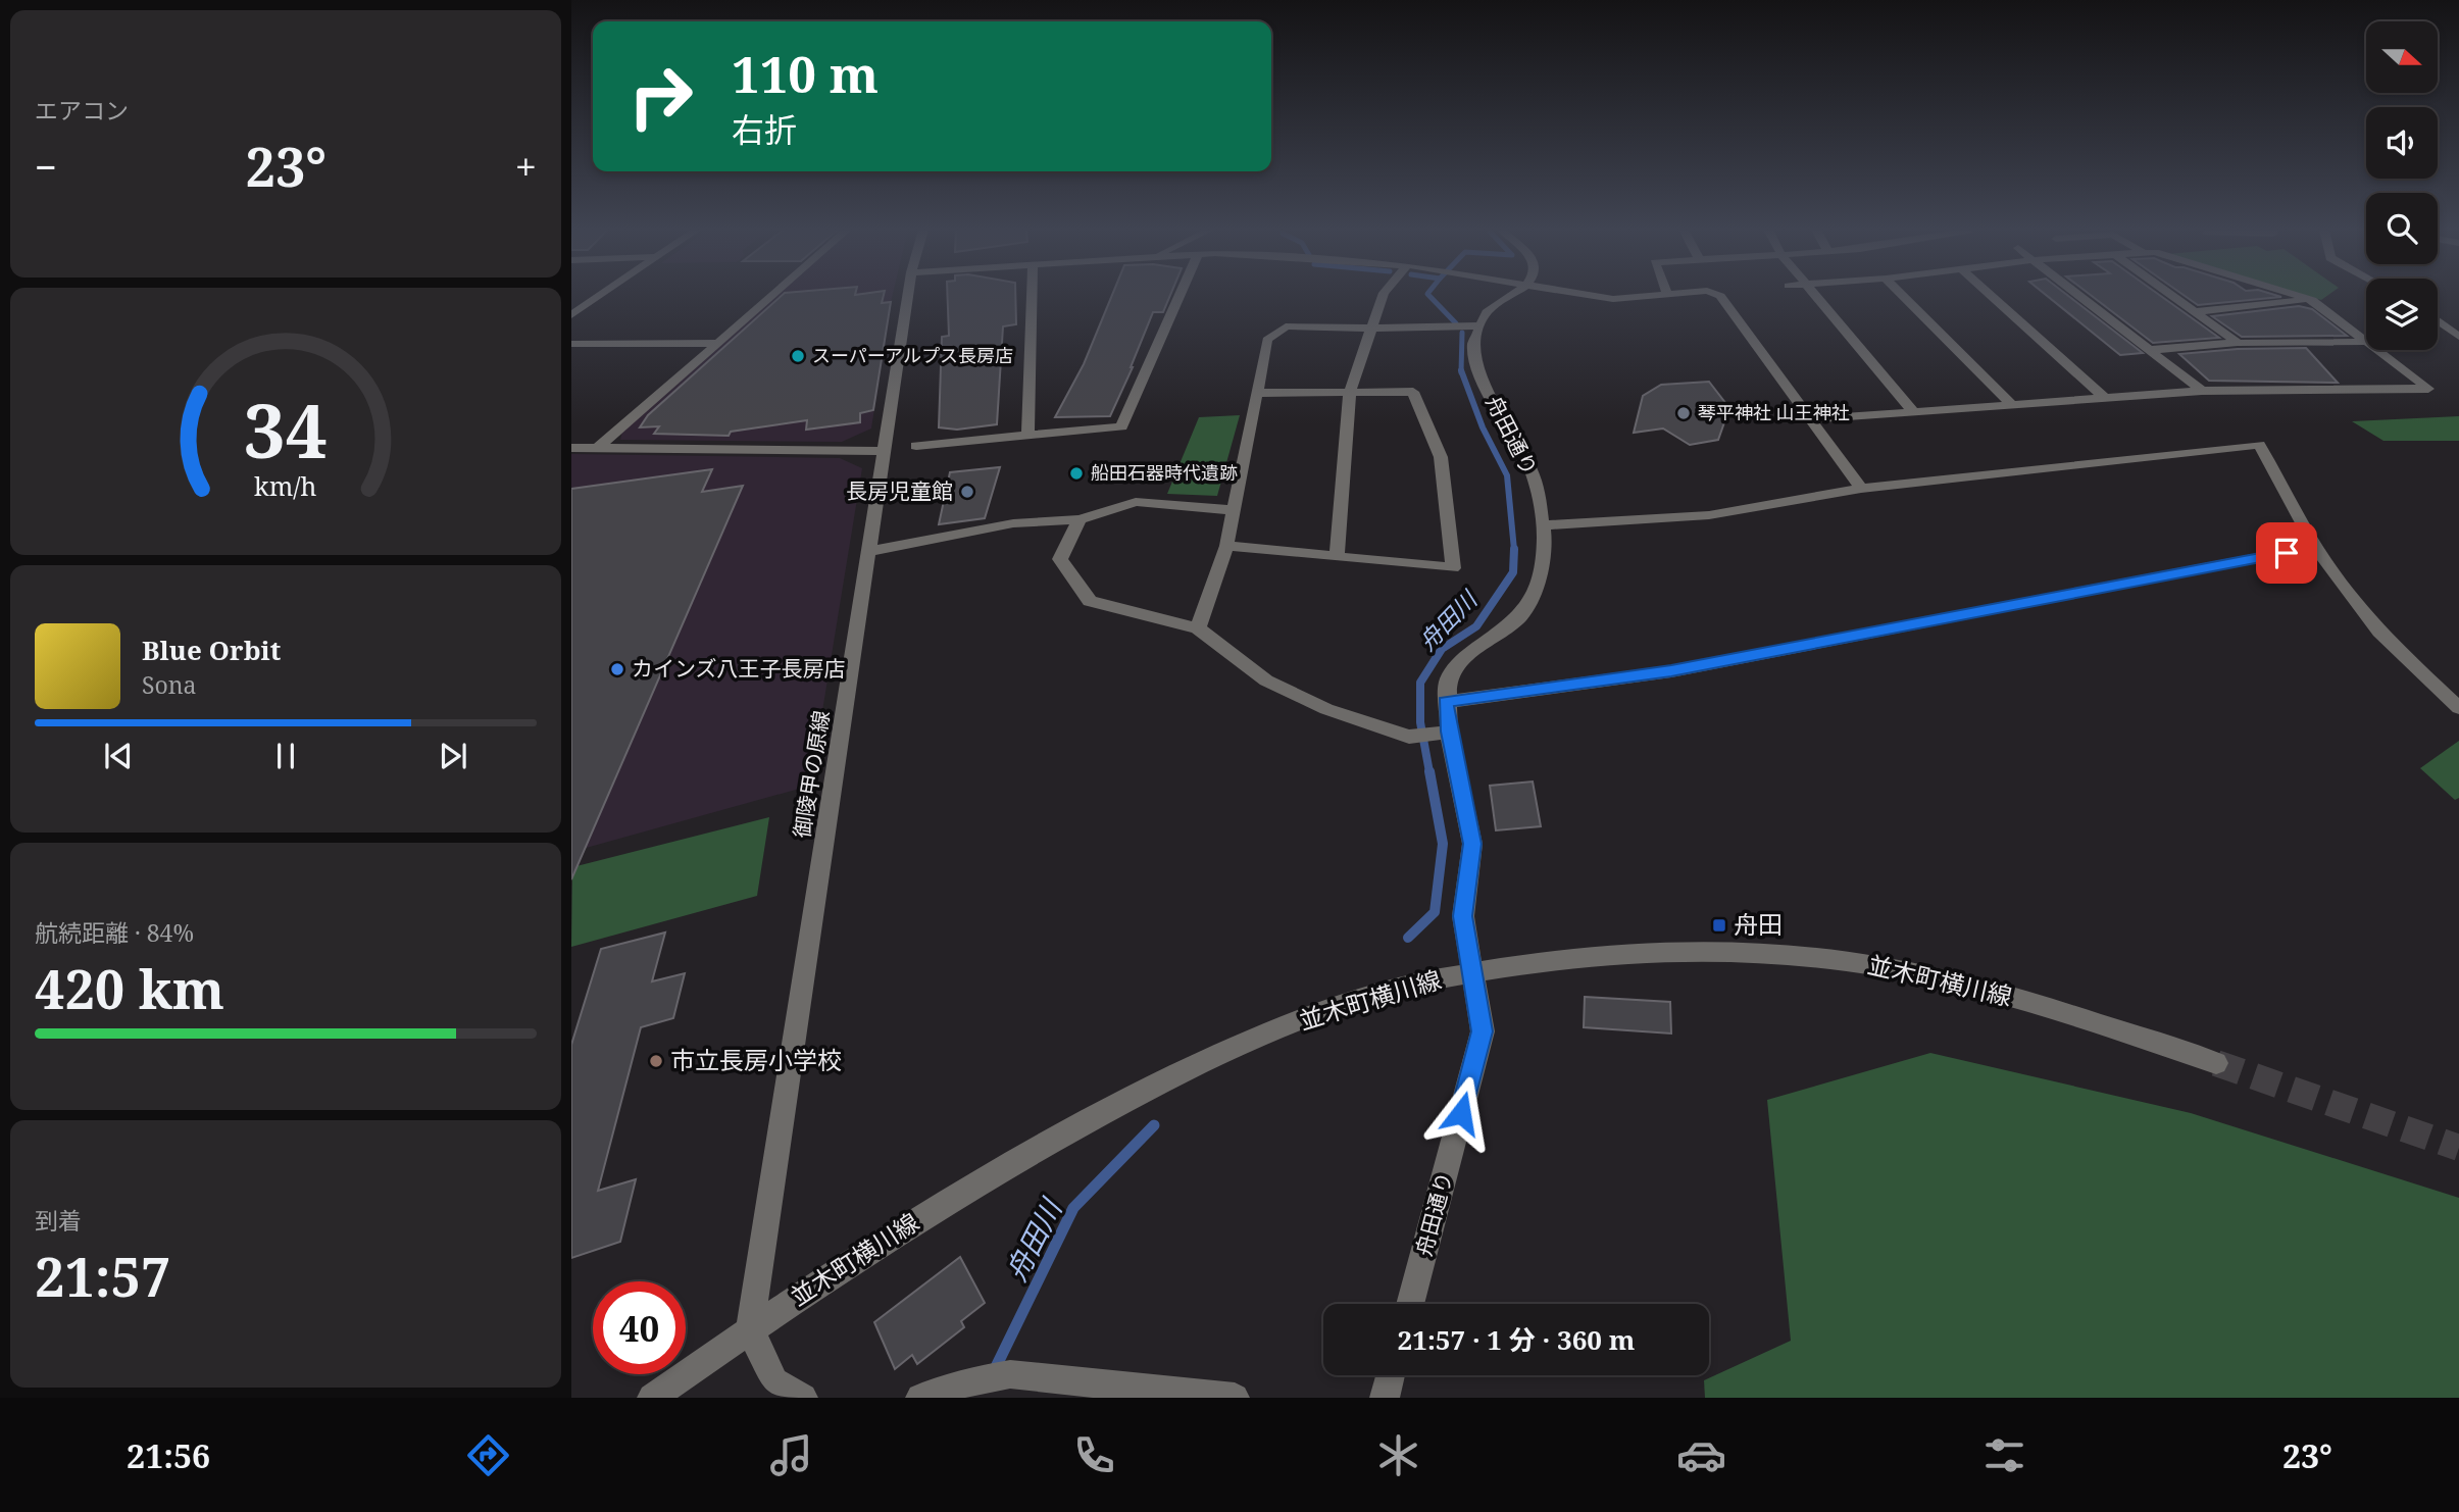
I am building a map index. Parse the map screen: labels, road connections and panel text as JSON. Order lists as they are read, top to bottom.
{
  "streets": {
    "street": ["舟田通り", "御陵甲の原線", "並木町横川線"]
  },
  "crossings": [
    ["舟田通り", "並木町横川線"],
    ["御陵甲の原線", "並木町横川線"]
  ],
  "water": ["舟田川"],
  "places": {
    "other": [
      "スーパーアルプス長房店",
      "琴平神社 山王神社",
      "船田石器時代遺跡",
      "長房児童館",
      "カインズ八王子長房店",
      "市立長房小学校"
    ],
    "transit": ["舟田"]
  },
  "north": "right",
  "page": {
    "tile": [
      "エアコン",
      ["航続距離 · 84%", "420 km"],
      ["到着", "21:57"]
    ],
    "turn": ["110 m", "右折"],
    "heat": ["−", "23°", "+"],
    "song": ["Blue Orbit", "Sona"],
    "limit": "40",
    "trip": "21:57 · 1 分 · 360 m",
    "tabs": ["21:56", "23°"],
    "gauge": ["34", "km/h"]
  }
}
